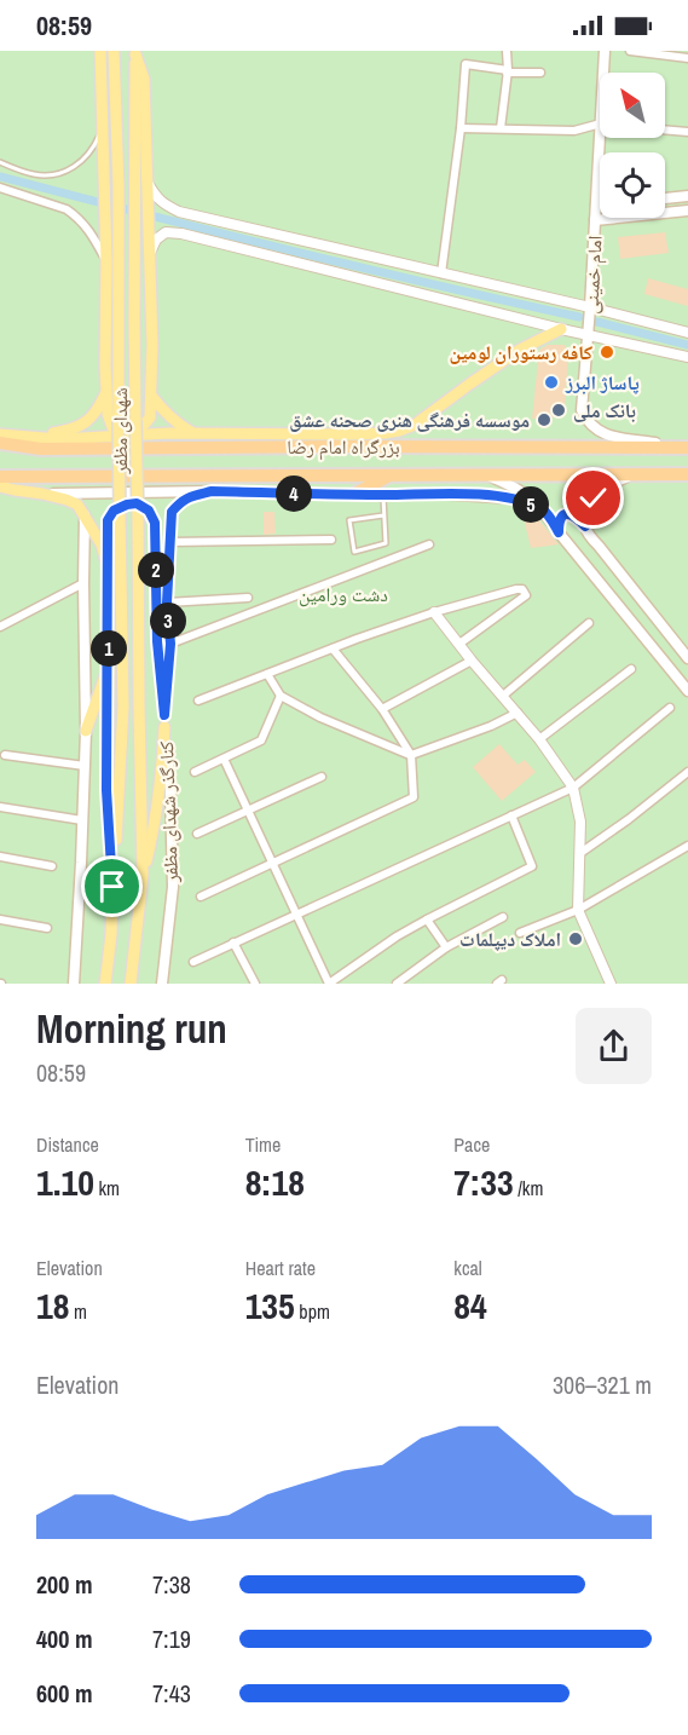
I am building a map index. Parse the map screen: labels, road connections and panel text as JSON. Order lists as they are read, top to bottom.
{
  "streets": {
    "highway": ["بزرگراه امام رضا"],
    "main road": ["امام خمینی", "شهدای مظفر", "کنارگذر شهدای مظفر"]
  },
  "crossings": [
    ["امام خمینی", "بزرگراه امام رضا"]
  ],
  "parks": ["دشت ورامین"],
  "places": [
    "کافه رستوران لومین",
    "پاساژ البرز",
    "بانک ملی",
    "موسسه فرهنگی هنری صحنه عشق",
    "املاک دیپلمات"
  ],
  "north": "top left",
  "page": {
    "status": "08:59",
    "pins": [
      "4",
      "5",
      "2",
      "3",
      "1"
    ],
    "heading": ["Morning run", "08:59"],
    "stats": [
      ["Distance", "1.10 km"],
      ["Time", "8:18"],
      ["Pace", "7:33 /km"],
      ["Elevation", "18 m"],
      ["Heart rate", "135 bpm"],
      ["kcal", "84"]
    ],
    "chart": ["Elevation", "306–321 m"],
    "list": [
      {
        "name": "200 m",
        "note": "7:38"
      },
      {
        "name": "400 m",
        "note": "7:19"
      },
      {
        "name": "600 m",
        "note": "7:43"
      }
    ]
  }
}
